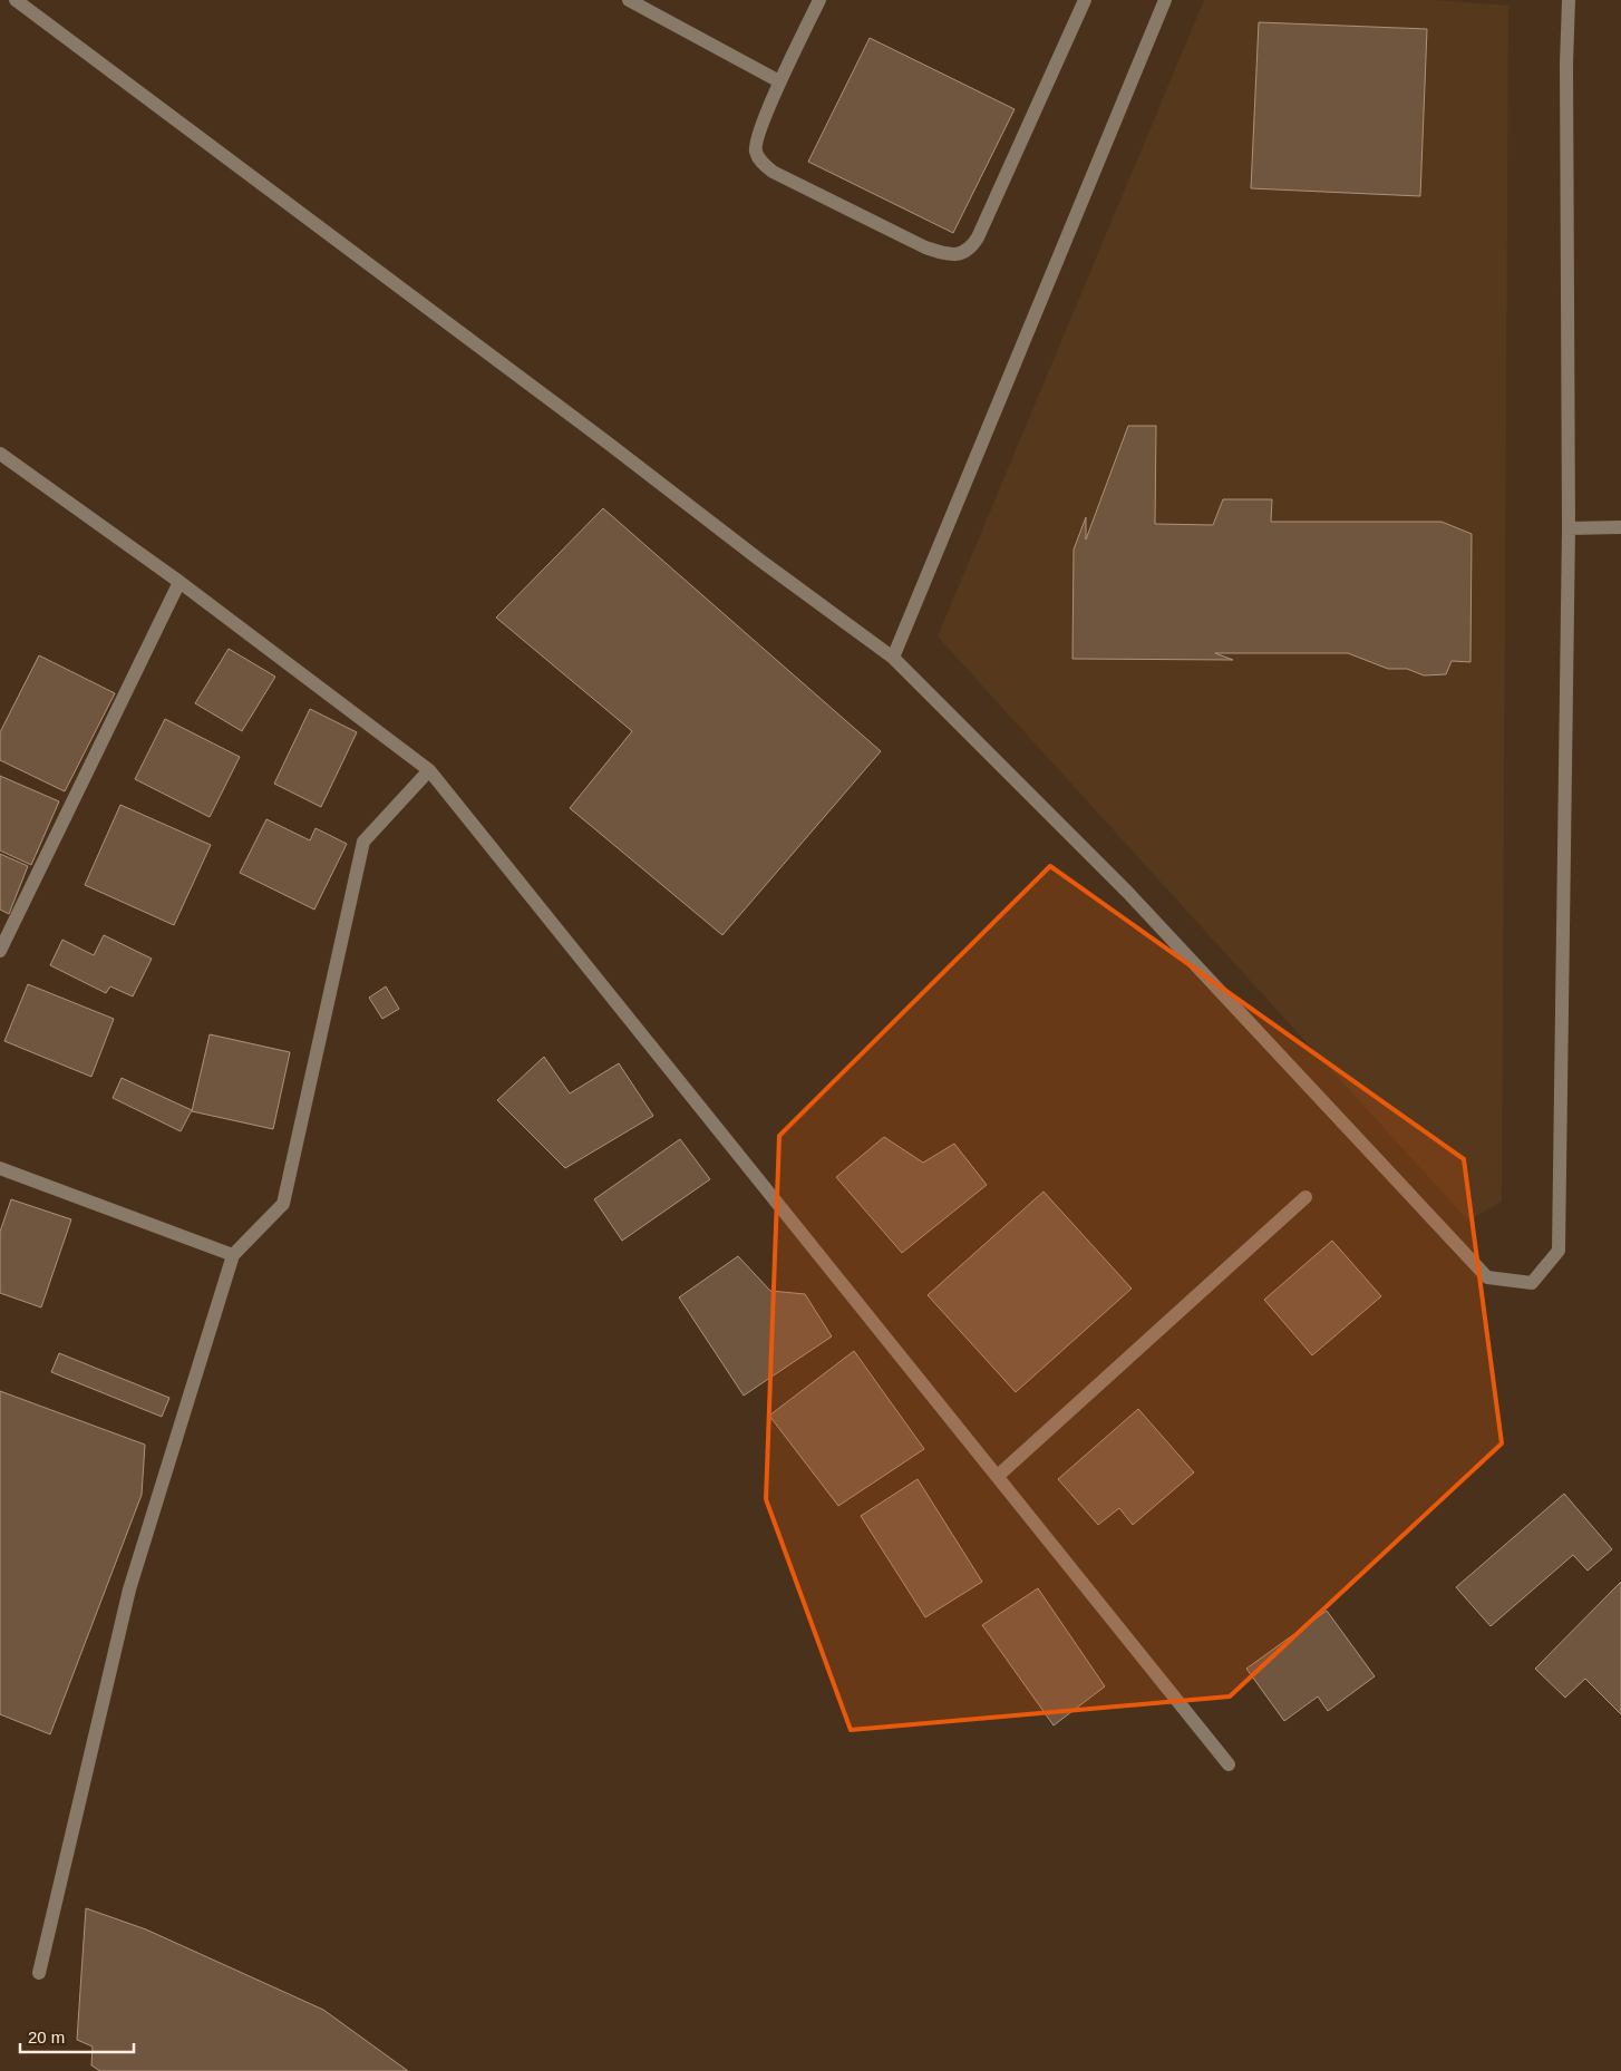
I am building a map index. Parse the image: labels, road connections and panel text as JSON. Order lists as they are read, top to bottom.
{
  "scale_bar": "20 m"
}
